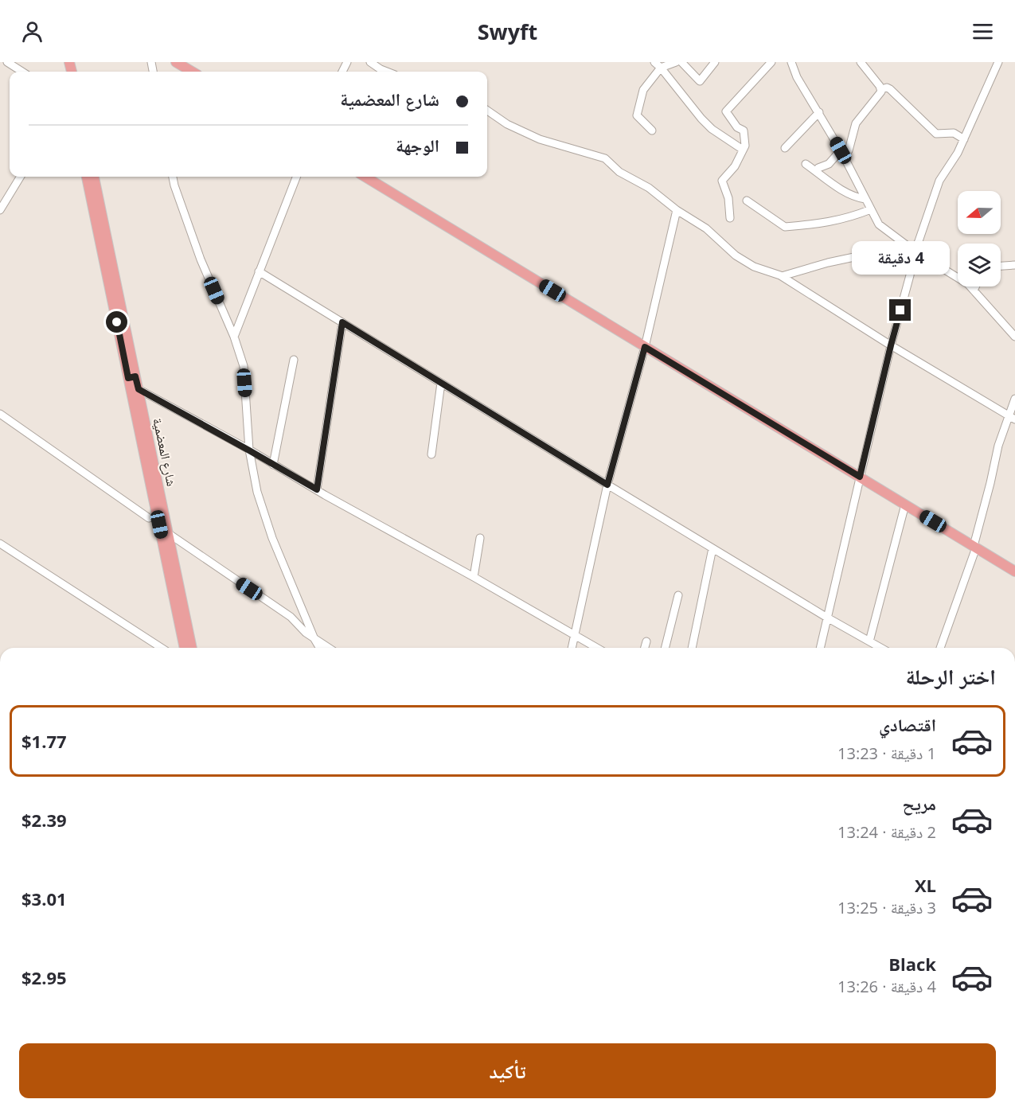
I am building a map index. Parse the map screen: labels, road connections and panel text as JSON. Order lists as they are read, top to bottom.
{
  "streets": {
    "main road": ["شارع المعضمية"]
  },
  "north": "left",
  "page": {
    "header": "Swyft",
    "banner": ["شارع المعضمية", "الوجهة"],
    "bubble": "4 دقيقة",
    "heading": "اختر الرحلة",
    "list": [
      {
        "name": "اقتصادي",
        "note": "1 دقيقة · 13:23",
        "value": "$1.77"
      },
      {
        "name": "مريح",
        "note": "2 دقيقة · 13:24",
        "value": "$2.39"
      },
      {
        "name": "XL",
        "note": "3 دقيقة · 13:25",
        "value": "$3.01"
      },
      {
        "name": "Black",
        "note": "4 دقيقة · 13:26",
        "value": "$2.95"
      }
    ],
    "buttons": "تأكيد"
  }
}
